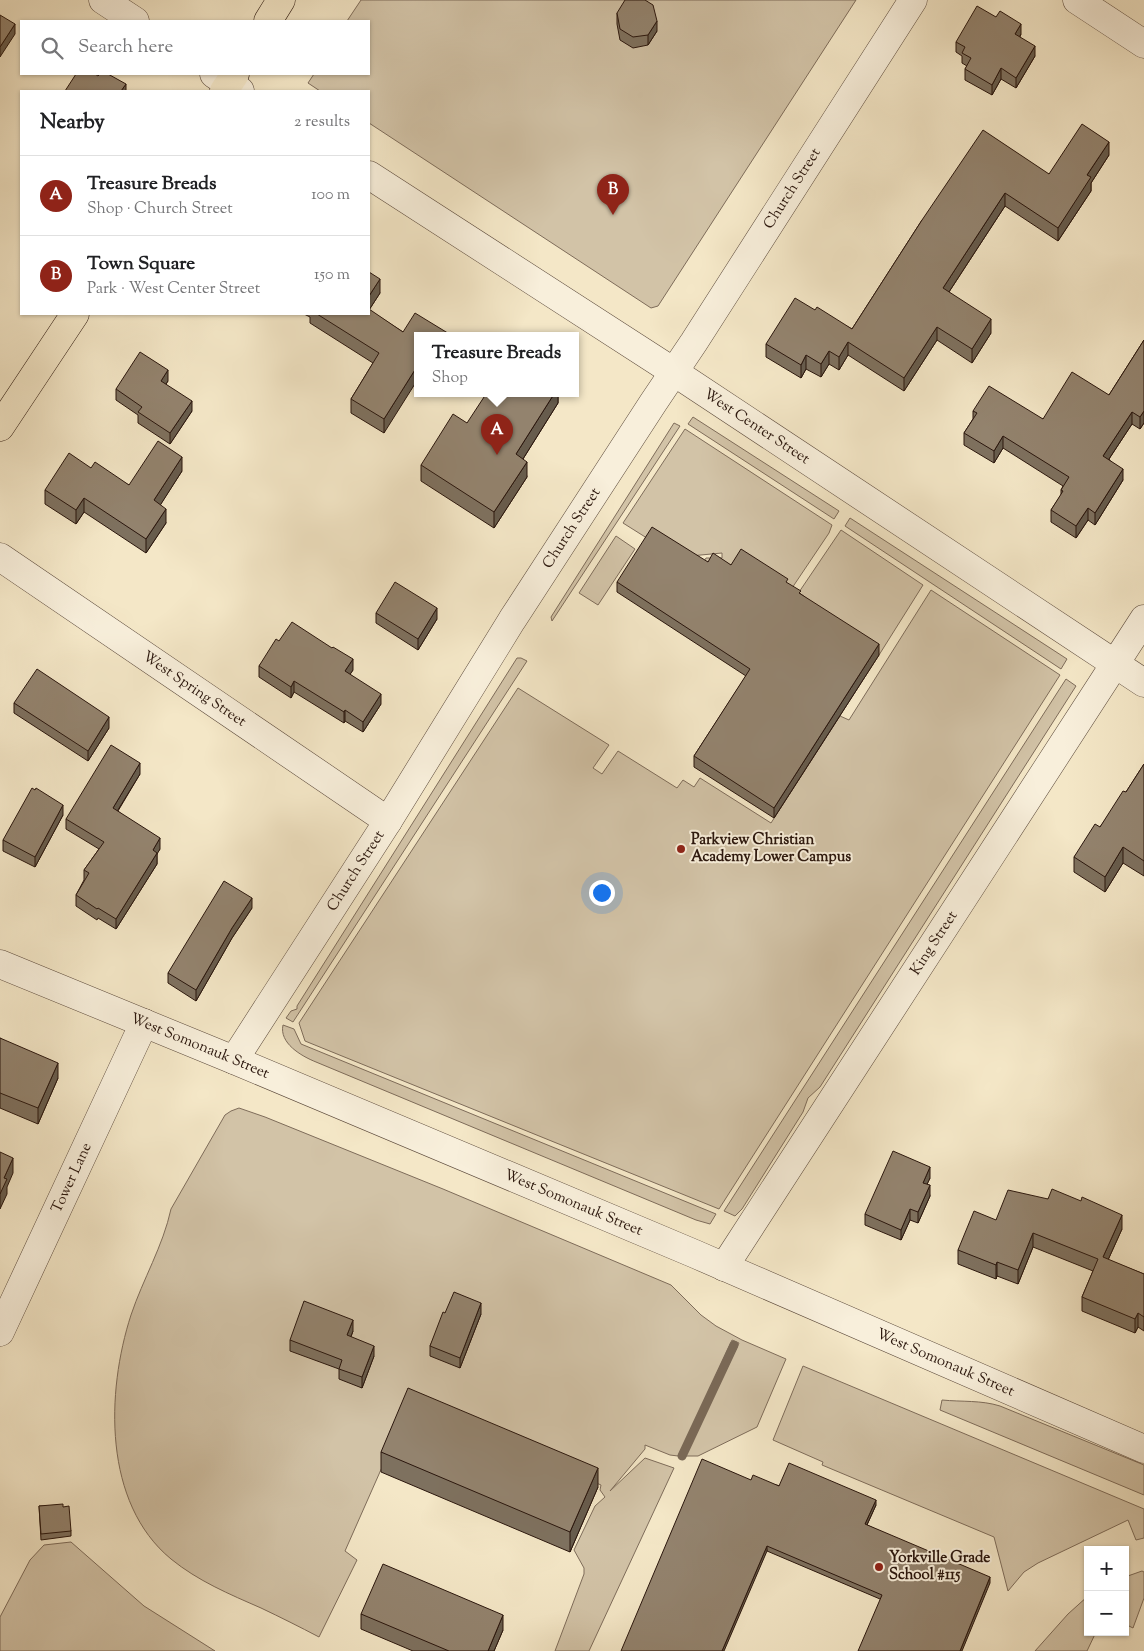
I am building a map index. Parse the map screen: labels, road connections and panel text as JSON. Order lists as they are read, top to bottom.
{
  "streets": {
    "street": [
      "Church Street",
      "West Center Street",
      "West Spring Street",
      "King Street",
      "West Somonauk Street",
      "Tower Lane"
    ]
  },
  "crossings": [
    ["Church Street", "West Center Street"],
    ["Church Street", "West Spring Street"],
    ["Church Street", "West Somonauk Street"],
    ["West Center Street", "King Street"],
    ["King Street", "West Somonauk Street"],
    ["West Somonauk Street", "Tower Lane"]
  ],
  "places": ["Parkview Christian Academy Lower Campus", "Yorkville Grade School #115"],
  "page": {
    "search": "Search here",
    "heading": ["Nearby", "2 results"],
    "list": [
      {
        "mark": "A",
        "name": "Treasure Breads",
        "note": "Shop · Church Street",
        "value": "100 m"
      },
      {
        "mark": "B",
        "name": "Town Square",
        "note": "Park · West Center Street",
        "value": "150 m"
      }
    ],
    "pins": ["B", "A"],
    "popup": ["Treasure Breads", "Shop"],
    "map_buttons": ["+", "−"]
  }
}
